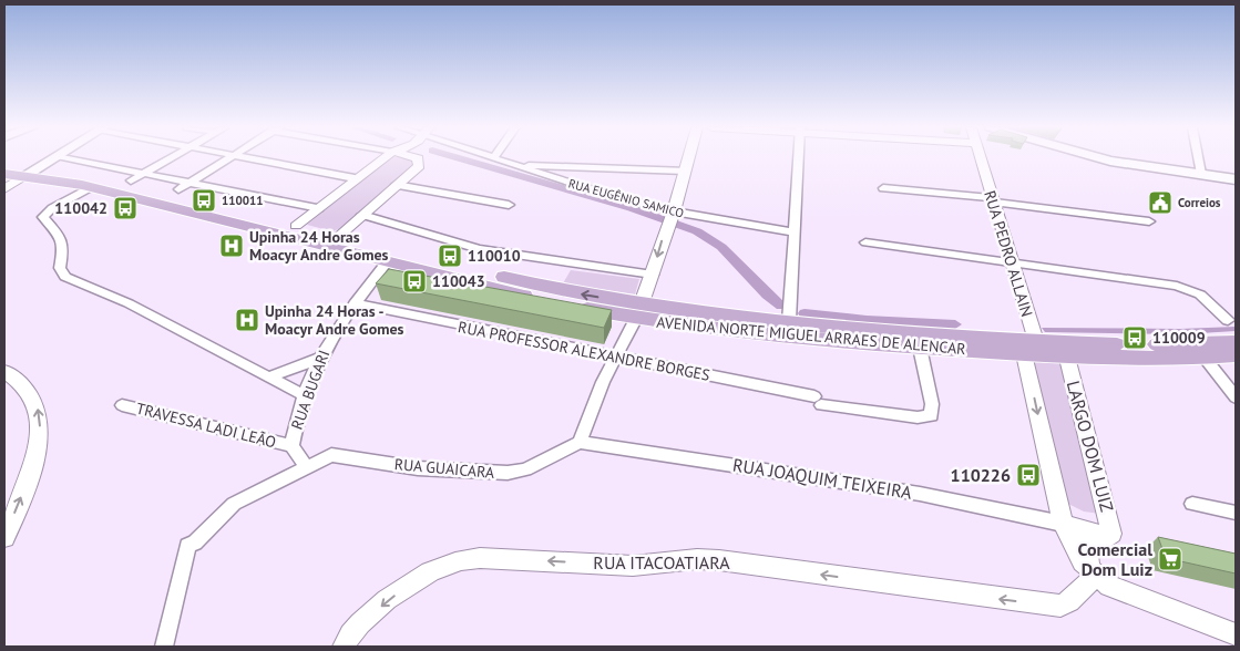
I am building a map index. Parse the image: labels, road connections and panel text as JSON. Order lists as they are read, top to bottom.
{
  "streets": {
    "main road": ["AVENIDA NORTE MIGUEL ARRAES DE ALENCAR"],
    "street": [
      "RUA EUGÊNIO SAMICO",
      "RUA PEDRO ALLAIN",
      "RUA PROFESSOR ALEXANDRE BORGES",
      "RUA BUGARI",
      "TRAVESSA LADI LEÃO",
      "LARGO DOM LUIZ",
      "RUA GUAICARA",
      "RUA JOAQUIM TEIXEIRA",
      "RUA ITACOATIARA"
    ]
  },
  "crossings": [
    ["RUA PEDRO ALLAIN", "AVENIDA NORTE MIGUEL ARRAES DE ALENCAR"],
    ["AVENIDA NORTE MIGUEL ARRAES DE ALENCAR", "RUA PROFESSOR ALEXANDRE BORGES"],
    ["AVENIDA NORTE MIGUEL ARRAES DE ALENCAR", "RUA BUGARI"],
    ["AVENIDA NORTE MIGUEL ARRAES DE ALENCAR", "LARGO DOM LUIZ"],
    ["RUA PROFESSOR ALEXANDRE BORGES", "RUA BUGARI"],
    ["RUA BUGARI", "TRAVESSA LADI LEÃO"],
    ["RUA BUGARI", "RUA GUAICARA"],
    ["LARGO DOM LUIZ", "RUA ITACOATIARA"],
    ["RUA GUAICARA", "RUA JOAQUIM TEIXEIRA"]
  ],
  "one_way": ["RUA ITACOATIARA"],
  "places": {
    "bus stop": [
      "110011",
      "110042",
      "110010",
      "110043",
      "110009",
      "110226"
    ],
    "public building": ["Correios"],
    "hospital": ["Upinha 24 Horas Moacyr Andre Gomes", "Upinha 24 Horas - Moacyr Andre Gomes"],
    "supermarket": ["Comercial Dom Luiz"]
  }
}
